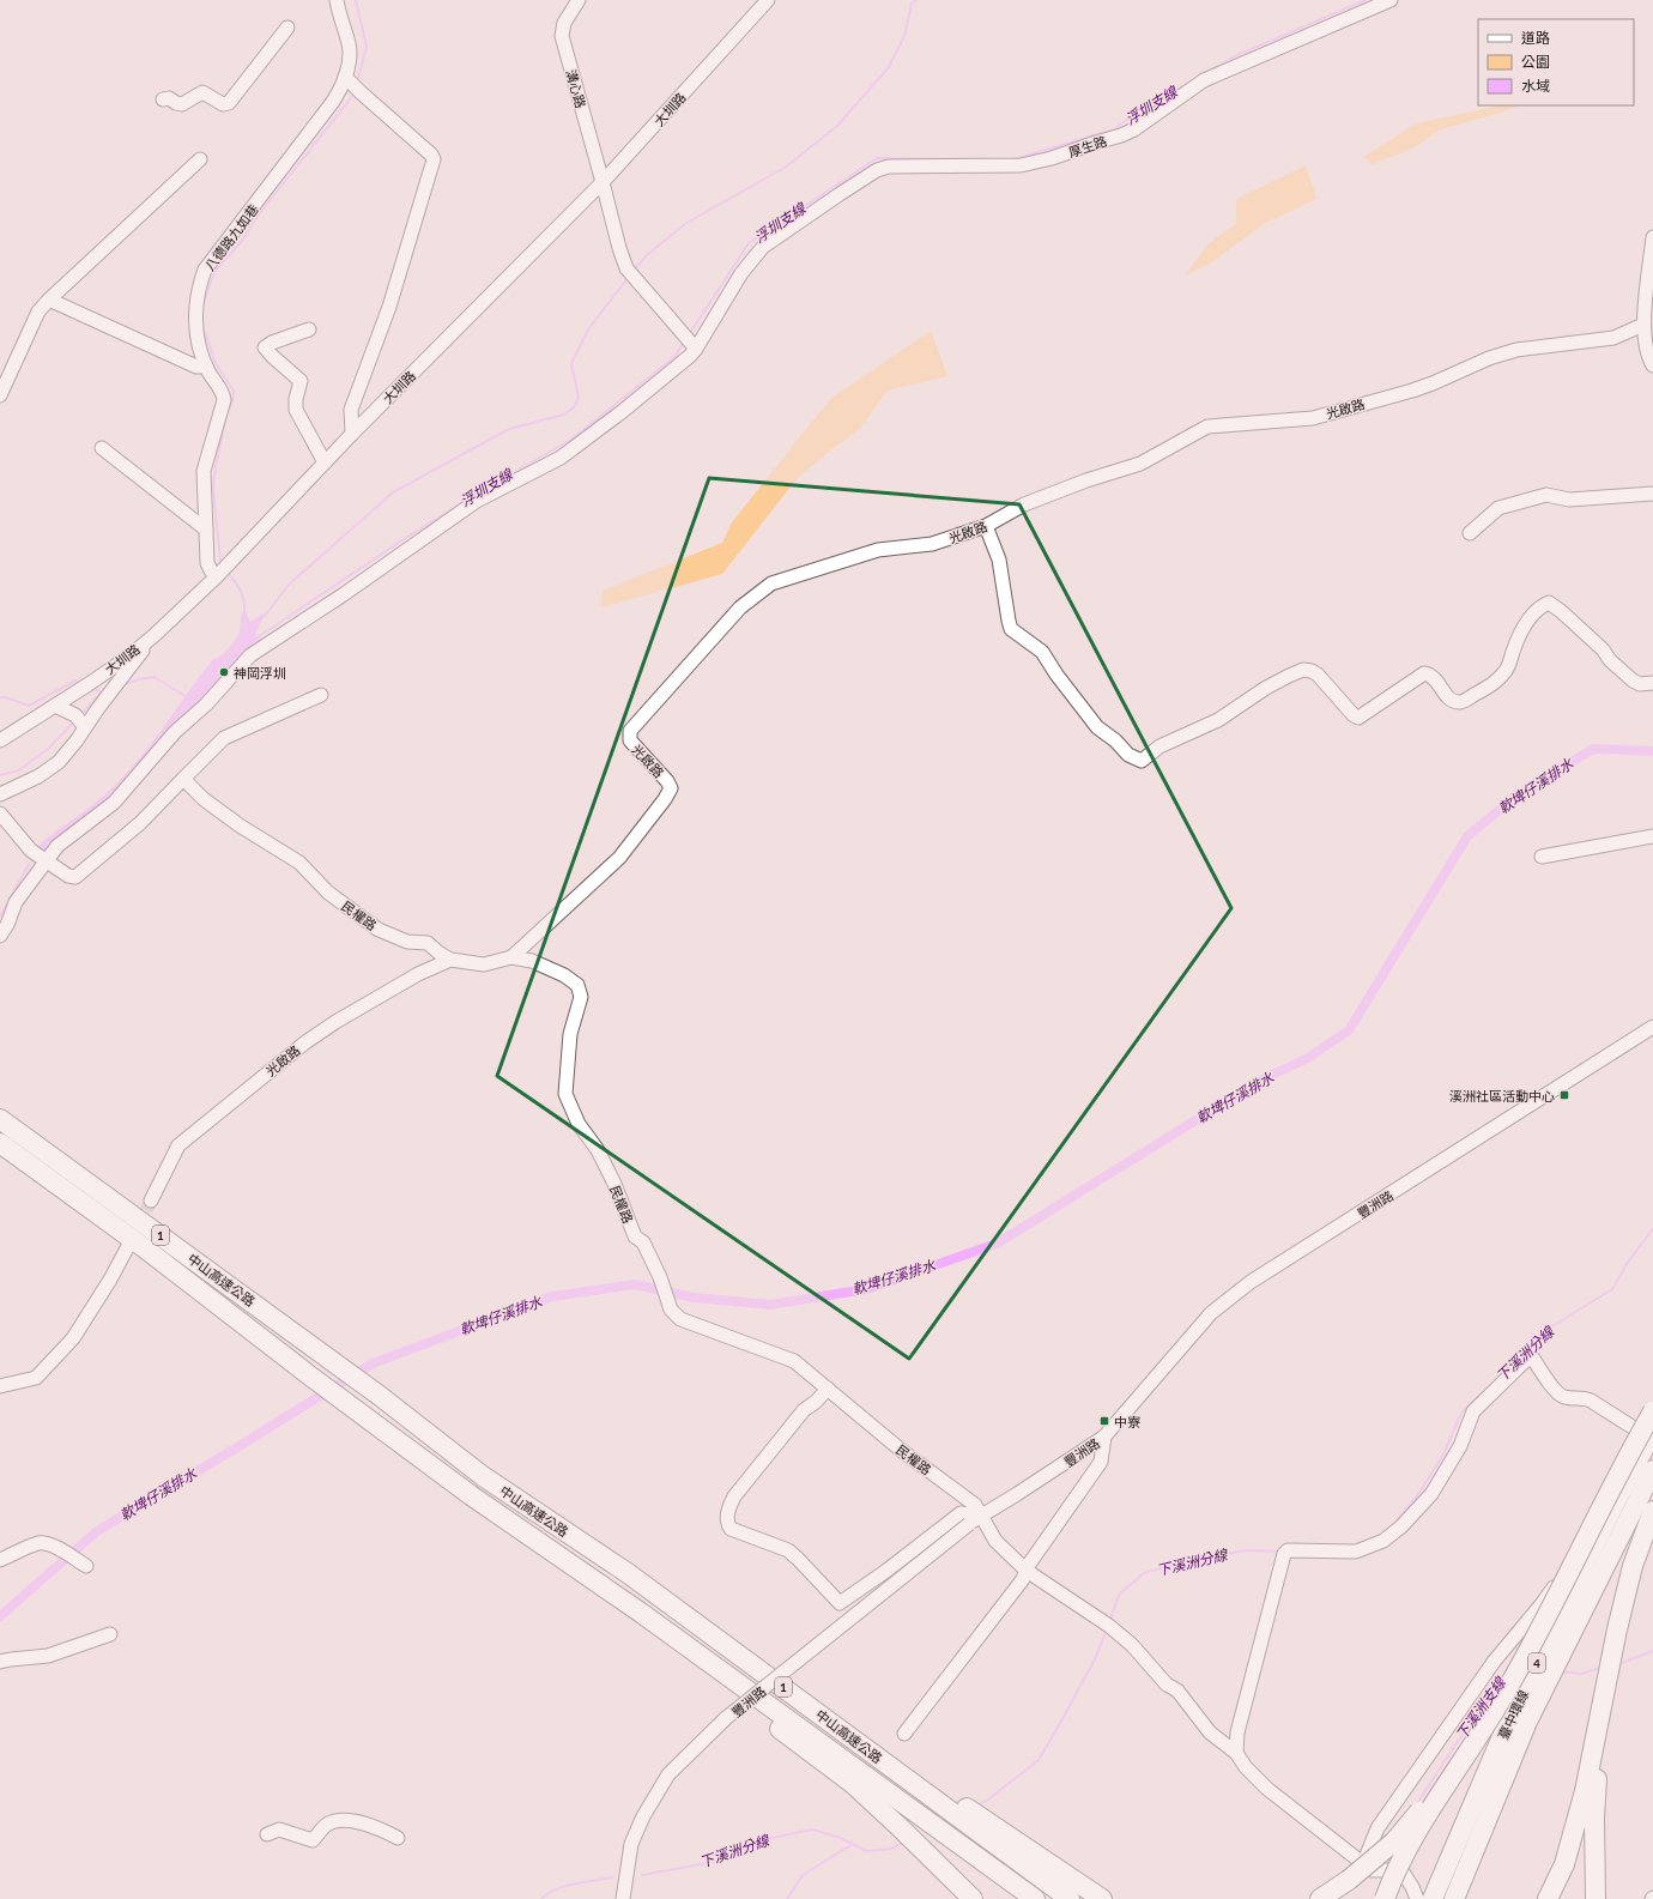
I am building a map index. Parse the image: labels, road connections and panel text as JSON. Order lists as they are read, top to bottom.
{
  "streets": {
    "highway": [
      "1",
      "中山高速公路",
      "4",
      "臺中環線"
    ],
    "street": [
      "溝心路",
      "大圳路",
      "厚生路",
      "八德路九如巷",
      "光啟路",
      "民權路",
      "豐洲路"
    ]
  },
  "crossings": [
    ["溝心路", "大圳路"],
    ["溝心路", "厚生路"],
    ["大圳路", "八德路九如巷"],
    ["光啟路", "民權路"],
    ["民權路", "豐洲路"]
  ],
  "water": [
    "浮圳支線",
    "軟埤仔溪排水",
    "下溪洲分線",
    "下溪洲支線"
  ],
  "places": {
    "other": ["神岡浮圳"],
    "transit": ["溪洲社區活動中心", "中寮"]
  },
  "legend": ["道路", "公園", "水域"]
}
